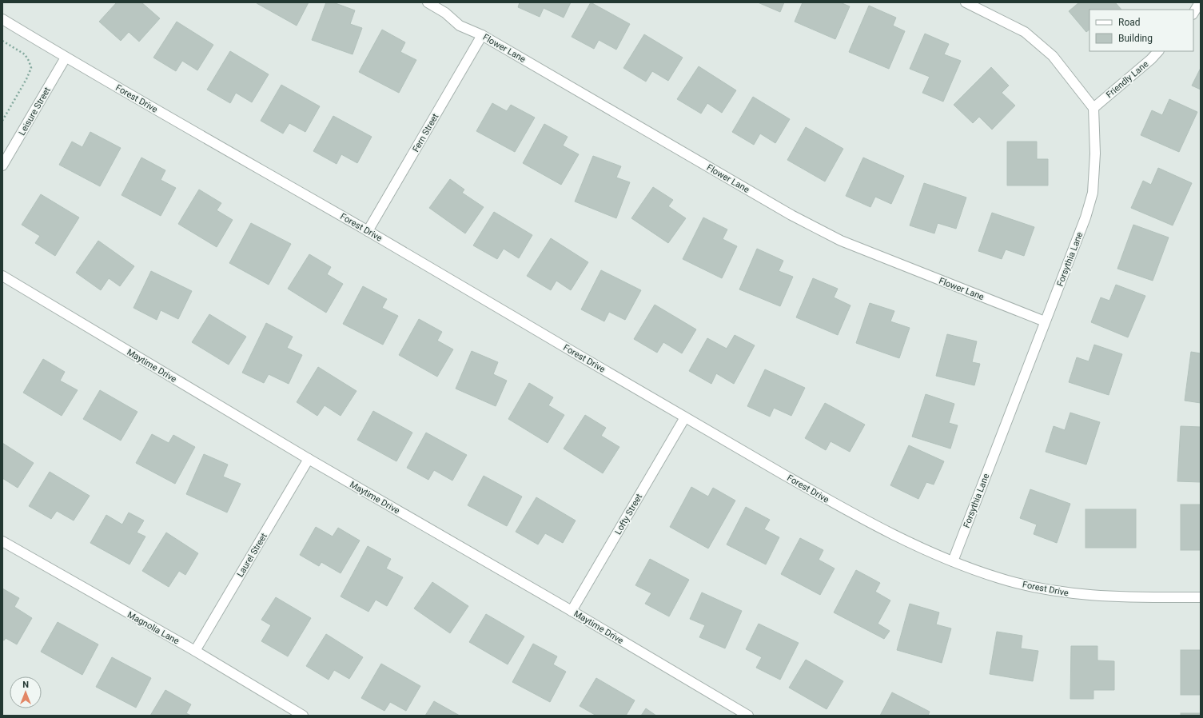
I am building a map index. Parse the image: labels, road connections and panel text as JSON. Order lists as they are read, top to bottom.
{
  "streets": {
    "street": [
      "Flower Lane",
      "Friendly Lane",
      "Forest Drive",
      "Leisure Street",
      "Fern Street",
      "Forsythia Lane",
      "Maytime Drive",
      "Lofty Street",
      "Laurel Street",
      "Magnolia Lane"
    ]
  },
  "crossings": [
    ["Flower Lane", "Fern Street"],
    ["Flower Lane", "Forsythia Lane"],
    ["Friendly Lane", "Forsythia Lane"],
    ["Forest Drive", "Leisure Street"],
    ["Forest Drive", "Fern Street"],
    ["Forest Drive", "Forsythia Lane"],
    ["Forest Drive", "Lofty Street"],
    ["Maytime Drive", "Lofty Street"],
    ["Maytime Drive", "Laurel Street"],
    ["Laurel Street", "Magnolia Lane"]
  ],
  "legend": ["Road", "Building"],
  "north": "top"
}
